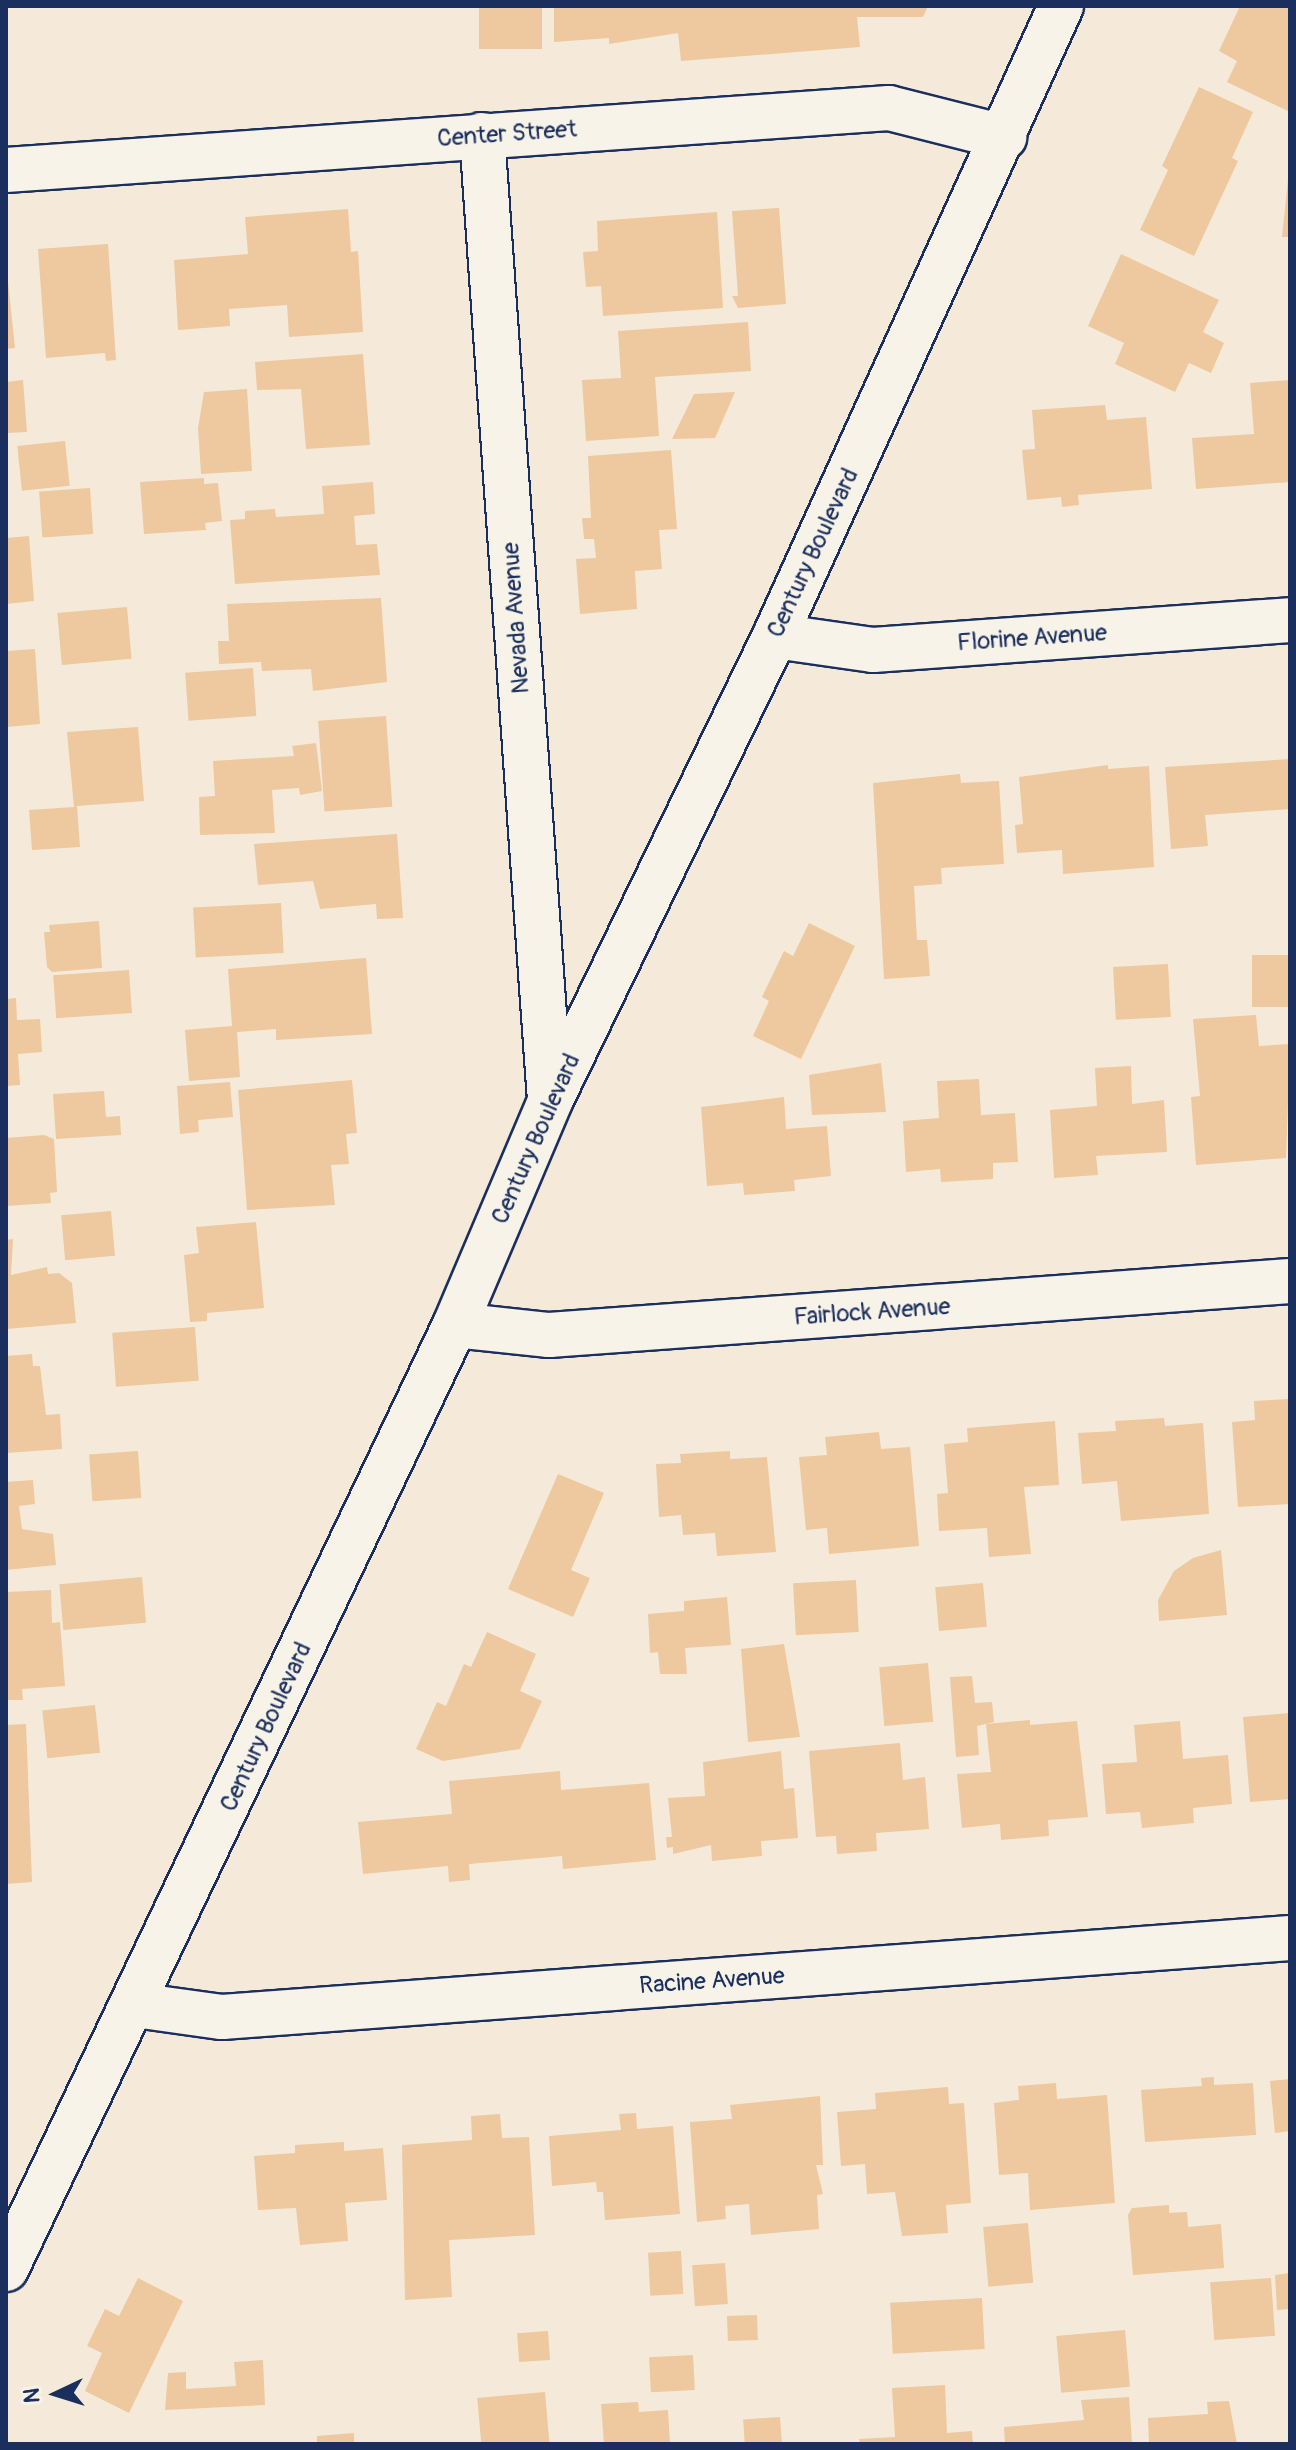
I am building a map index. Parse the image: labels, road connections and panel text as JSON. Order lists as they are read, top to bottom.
{
  "streets": {
    "street": [
      "Center Street",
      "Century Boulevard",
      "Nevada Avenue",
      "Florine Avenue",
      "Fairlock Avenue",
      "Racine Avenue"
    ]
  },
  "crossings": [
    ["Center Street", "Century Boulevard"],
    ["Center Street", "Nevada Avenue"],
    ["Century Boulevard", "Nevada Avenue"],
    ["Century Boulevard", "Florine Avenue"],
    ["Century Boulevard", "Fairlock Avenue"],
    ["Century Boulevard", "Racine Avenue"]
  ],
  "north": "left"
}
